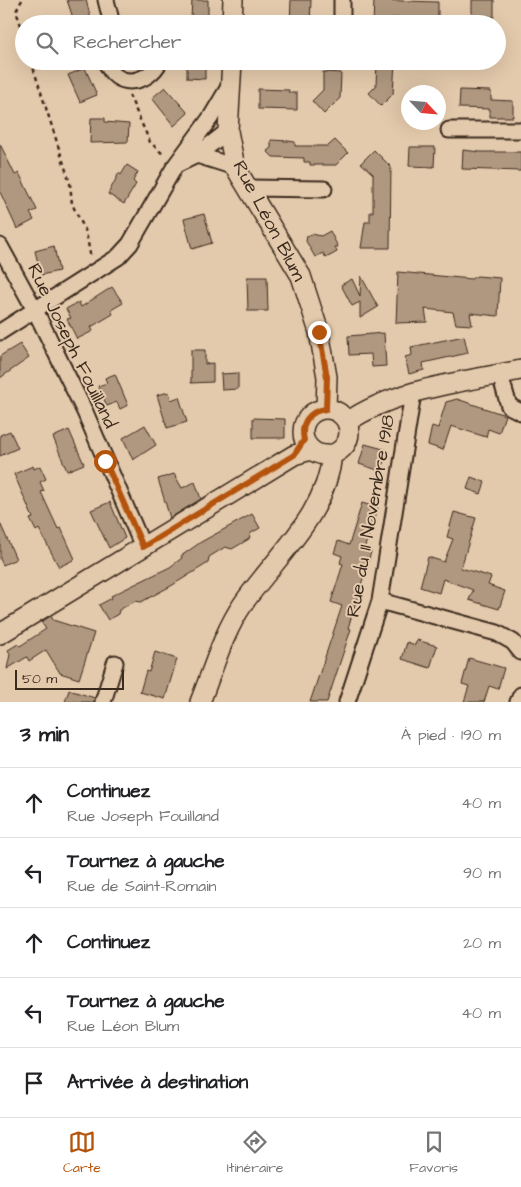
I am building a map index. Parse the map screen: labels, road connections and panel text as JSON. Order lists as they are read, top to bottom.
{
  "streets": {
    "street": ["Rue Léon Blum", "Rue Joseph Fouilland", "Rue du 11 Novembre 1918"]
  },
  "scale_bar": "50 m",
  "north": "bottom right",
  "page": {
    "search": "Rechercher",
    "scale": "50 m",
    "heading": ["3 min", "À pied · 190 m"],
    "list": [
      ["Continuez", "Rue Joseph Fouilland", "40 m"],
      ["Tournez à gauche", "Rue de Saint-Romain", "90 m"],
      ["Continuez", "20 m"],
      ["Tournez à gauche", "Rue Léon Blum", "40 m"],
      "Arrivée à destination"
    ],
    "nav": ["Carte", "Itinéraire", "Favoris"]
  }
}
